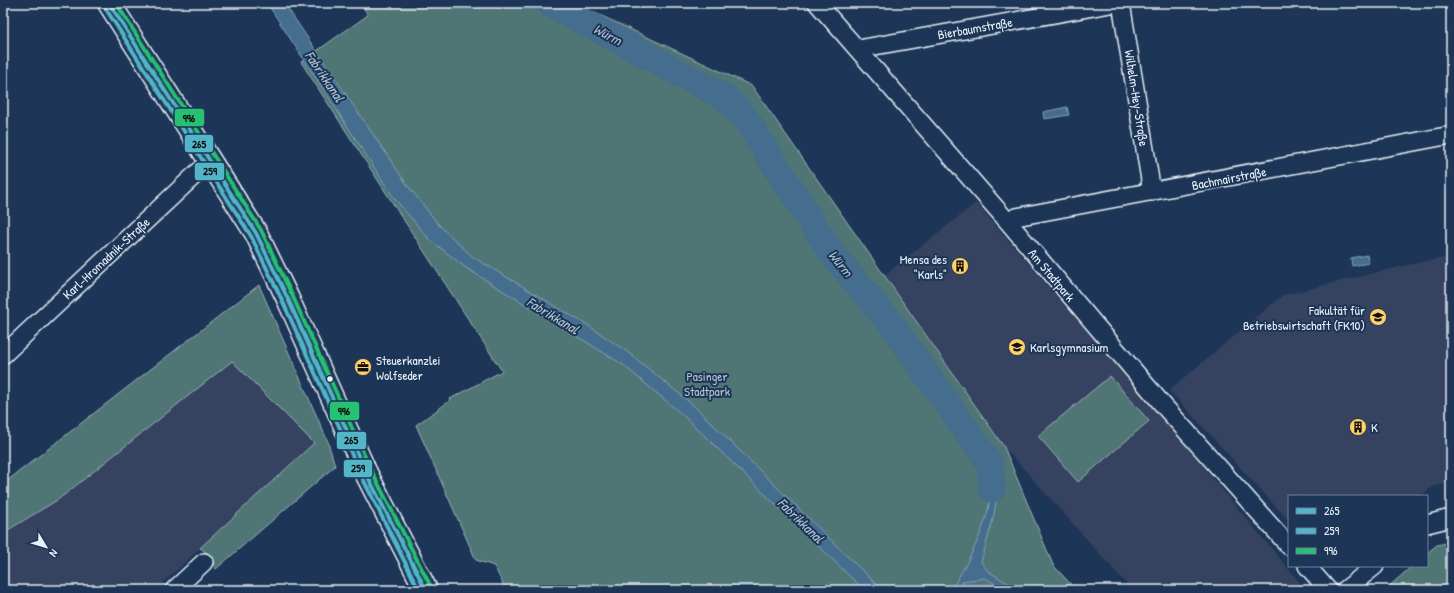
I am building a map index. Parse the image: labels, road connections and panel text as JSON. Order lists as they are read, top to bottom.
{
  "streets": {
    "street": [
      "Bierbaumstraße",
      "Wilhelm-Hey-Straße",
      "Bachmairstraße",
      "Karl-Hromadnik-Straße",
      "Am Stadtpark"
    ]
  },
  "crossings": [
    ["Bierbaumstraße", "Am Stadtpark"],
    ["Wilhelm-Hey-Straße", "Bachmairstraße"],
    ["Bachmairstraße", "Am Stadtpark"]
  ],
  "water": ["Würm", "Fabrikkanal"],
  "parks": ["Pasinger Stadtpark"],
  "places": {
    "building": ["Mensa des \"Karls\"", "K"],
    "school or university": ["Fakultät für Betriebswirtschaft (FK10)", "Karlsgymnasium"],
    "office": ["Steuerkanzlei Wolfseder"]
  },
  "lines": ["transit line 265", "transit line 996", "transit line 259"],
  "legend": ["265", "259", "996"],
  "north": "bottom right"
}
